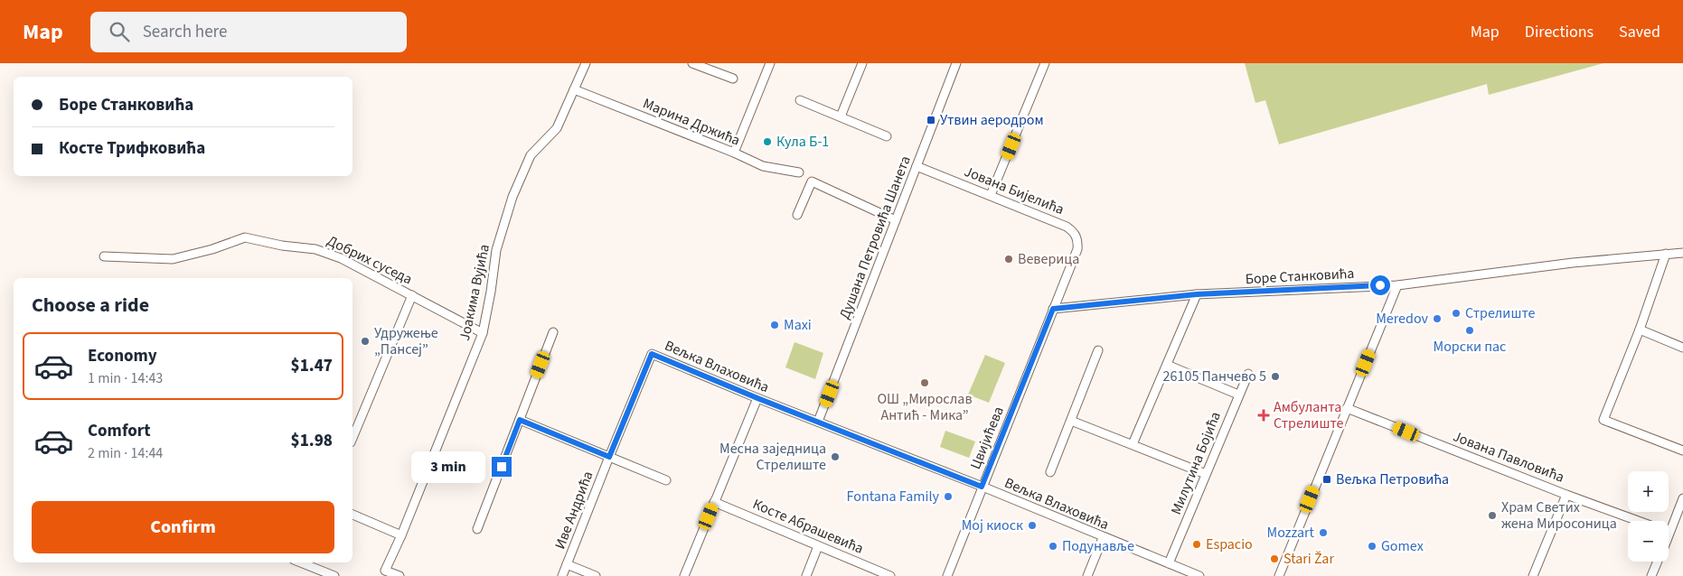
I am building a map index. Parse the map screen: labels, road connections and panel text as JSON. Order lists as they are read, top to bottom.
{
  "streets": {
    "street": [
      "Марина Држића",
      "Јована Бијелића",
      "Душана Петровића Шанета",
      "Добрих суседа",
      "Боре Станковића",
      "Јоакима Вујића",
      "Вељка Влаховића",
      "Цвијићева",
      "Јована Павловића",
      "Милутина Бојића",
      "Иве Андрића",
      "Косте Абрашевића"
    ]
  },
  "crossings": [
    ["Марина Држића", "Јоакима Вујића"],
    ["Јована Бијелића", "Душана Петровића Шанета"],
    ["Јована Бијелића", "Боре Станковића"],
    ["Јована Бијелића", "Цвијићева"],
    ["Душана Петровића Шанета", "Вељка Влаховића"],
    ["Добрих суседа", "Јоакима Вујића"],
    ["Боре Станковића", "Цвијићева"],
    ["Вељка Влаховића", "Цвијићева"],
    ["Вељка Влаховића", "Милутина Бојића"],
    ["Вељка Влаховића", "Иве Андрића"]
  ],
  "places": {
    "transit": ["Утвин аеродром", "Вељка Петровића"],
    "other": [
      "Кула Б-1",
      "Веверица",
      "Стрелиште",
      "Meredov",
      "Maxi",
      "Морски пас",
      "Удружење „Пансеј”",
      "26105 Панчево 5",
      "ОШ „Мирослав Антић - Мика”",
      "Месна заједница Стрелиште",
      "Fontana Family",
      "Храм Светих жена Миросоница",
      "Мој киоск",
      "Mozzart",
      "Espacio",
      "Подунавље",
      "Gomex",
      "Stari Žar"
    ],
    "health": ["Амбуланта Стрелиште"]
  },
  "page": {
    "header": "Map",
    "search": "Search here",
    "nav": ["Map", "Directions", "Saved"],
    "banner": ["Боре Станковића", "Косте Трифковића"],
    "heading": "Choose a ride",
    "list": [
      {
        "name": "Economy",
        "note": "1 min · 14:43",
        "value": "$1.47"
      },
      {
        "name": "Comfort",
        "note": "2 min · 14:44",
        "value": "$1.98"
      }
    ],
    "bubble": "3 min",
    "map_buttons": ["+", "−"],
    "buttons": "Confirm"
  }
}
